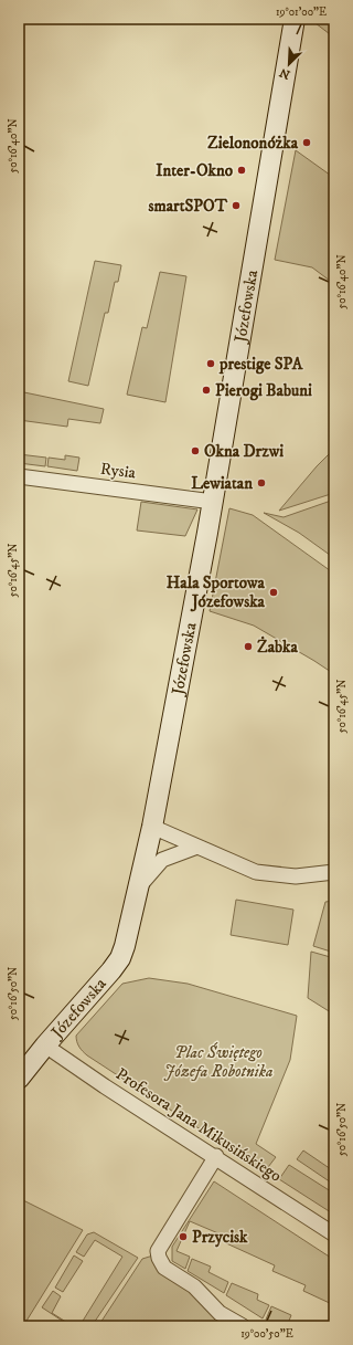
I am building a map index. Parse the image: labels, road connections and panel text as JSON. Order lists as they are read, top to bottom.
{
  "streets": {
    "street": ["Józefowska", "Rysia", "Profesora Jana Mikusińskiego"]
  },
  "crossings": [
    ["Józefowska", "Rysia"],
    ["Józefowska", "Profesora Jana Mikusińskiego"]
  ],
  "parks": ["Plac Świętego Józefa Robotnika"],
  "places": [
    "Zielononóżka",
    "Inter-Okno",
    "smartSPOT",
    "prestige SPA",
    "Pierogi Babuni",
    "Okna Drzwi",
    "Lewiatan",
    "Hala Sportowa Józefowska",
    "Żabka",
    "Przycisk"
  ],
  "north": "bottom left",
  "coordinates": [
    "19°01'00\"E",
    "50°16'40\"N",
    "50°16'45\"N",
    "50°16'50\"N",
    "19°00'50\"E"
  ]
}
